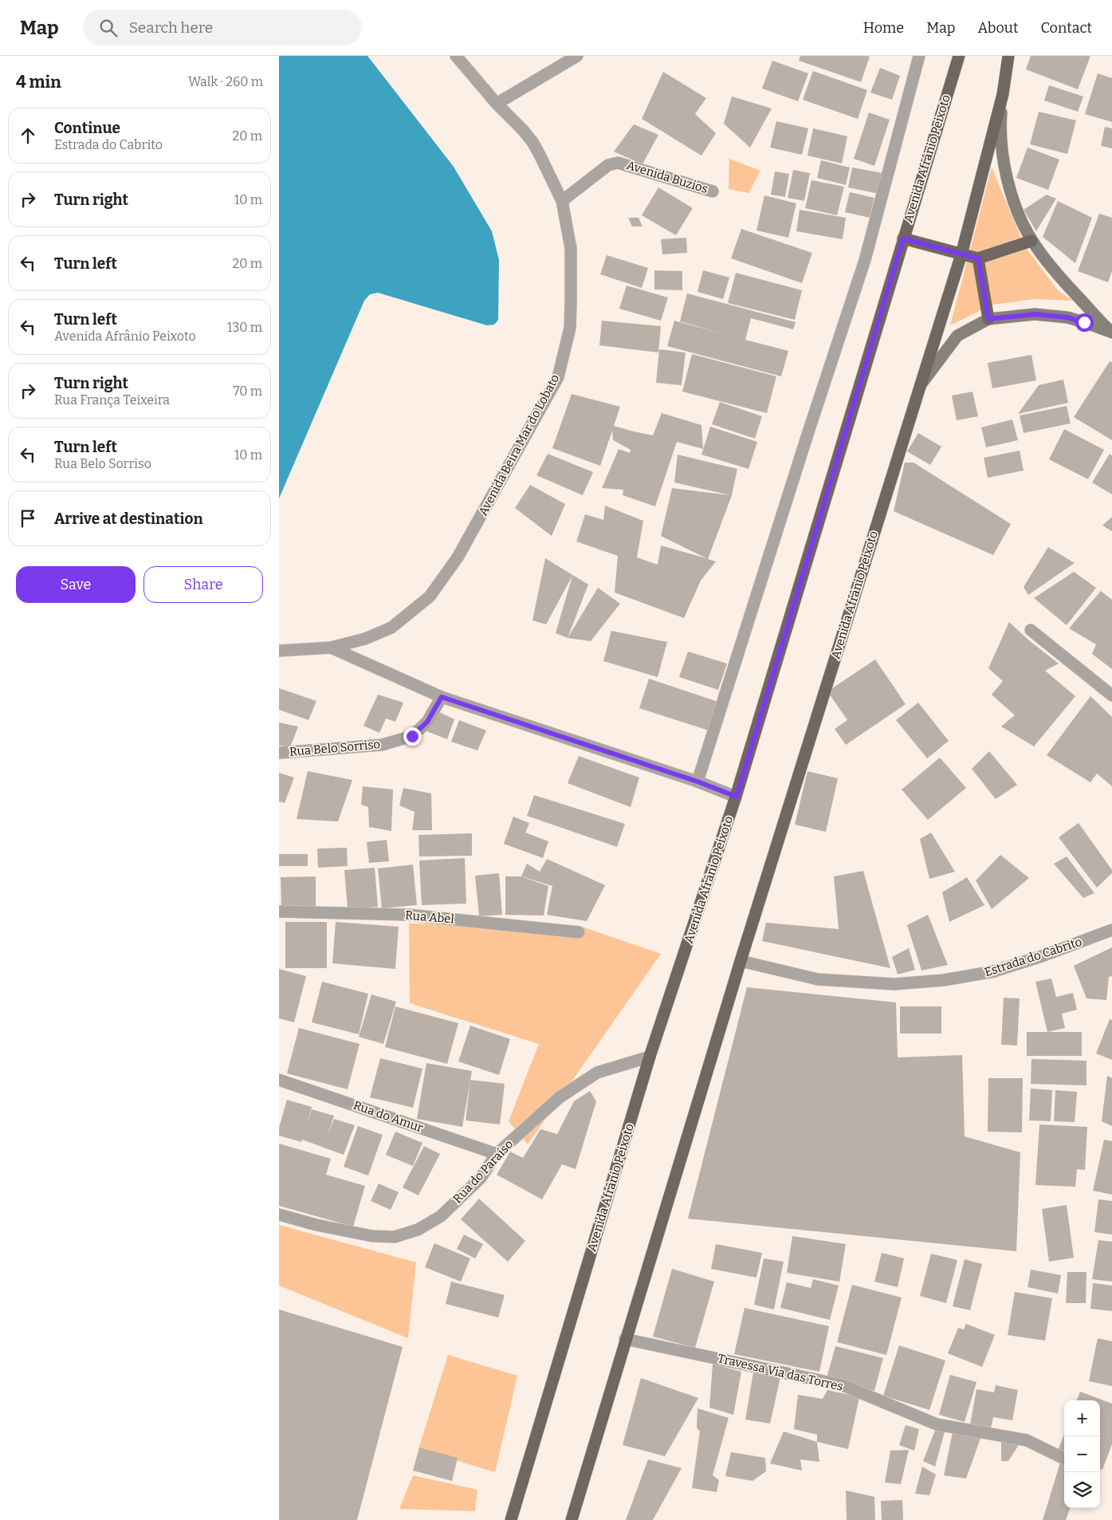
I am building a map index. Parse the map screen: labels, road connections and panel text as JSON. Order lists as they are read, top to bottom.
{
  "streets": {
    "main road": ["Avenida Afrânio Peixoto"],
    "street": [
      "Avenida Buzios",
      "Avenida Beira Mar do Lobato",
      "Rua Belo Sorriso",
      "Rua Abel",
      "Estrada do Cabrito",
      "Rua do Amur",
      "Rua do Paraíso",
      "Travessa Via das Torres"
    ]
  },
  "crossings": [
    ["Avenida Afrânio Peixoto", "Estrada do Cabrito"],
    ["Avenida Afrânio Peixoto", "Rua do Paraíso"],
    ["Avenida Afrânio Peixoto", "Travessa Via das Torres"],
    ["Avenida Buzios", "Avenida Beira Mar do Lobato"],
    ["Rua do Amur", "Rua do Paraíso"]
  ],
  "page": {
    "header": "Map",
    "search": "Search here",
    "nav": [
      "Home",
      "Map",
      "About",
      "Contact"
    ],
    "heading": ["4 min", "Walk · 260 m"],
    "list": [
      ["Continue", "Estrada do Cabrito", "20 m"],
      ["Turn right", "10 m"],
      ["Turn left", "20 m"],
      ["Turn left", "Avenida Afrânio Peixoto", "130 m"],
      ["Turn right", "Rua França Teixeira", "70 m"],
      ["Turn left", "Rua Belo Sorriso", "10 m"],
      "Arrive at destination"
    ],
    "buttons": ["Save", "Share"],
    "map_buttons": ["+", "−"]
  }
}
